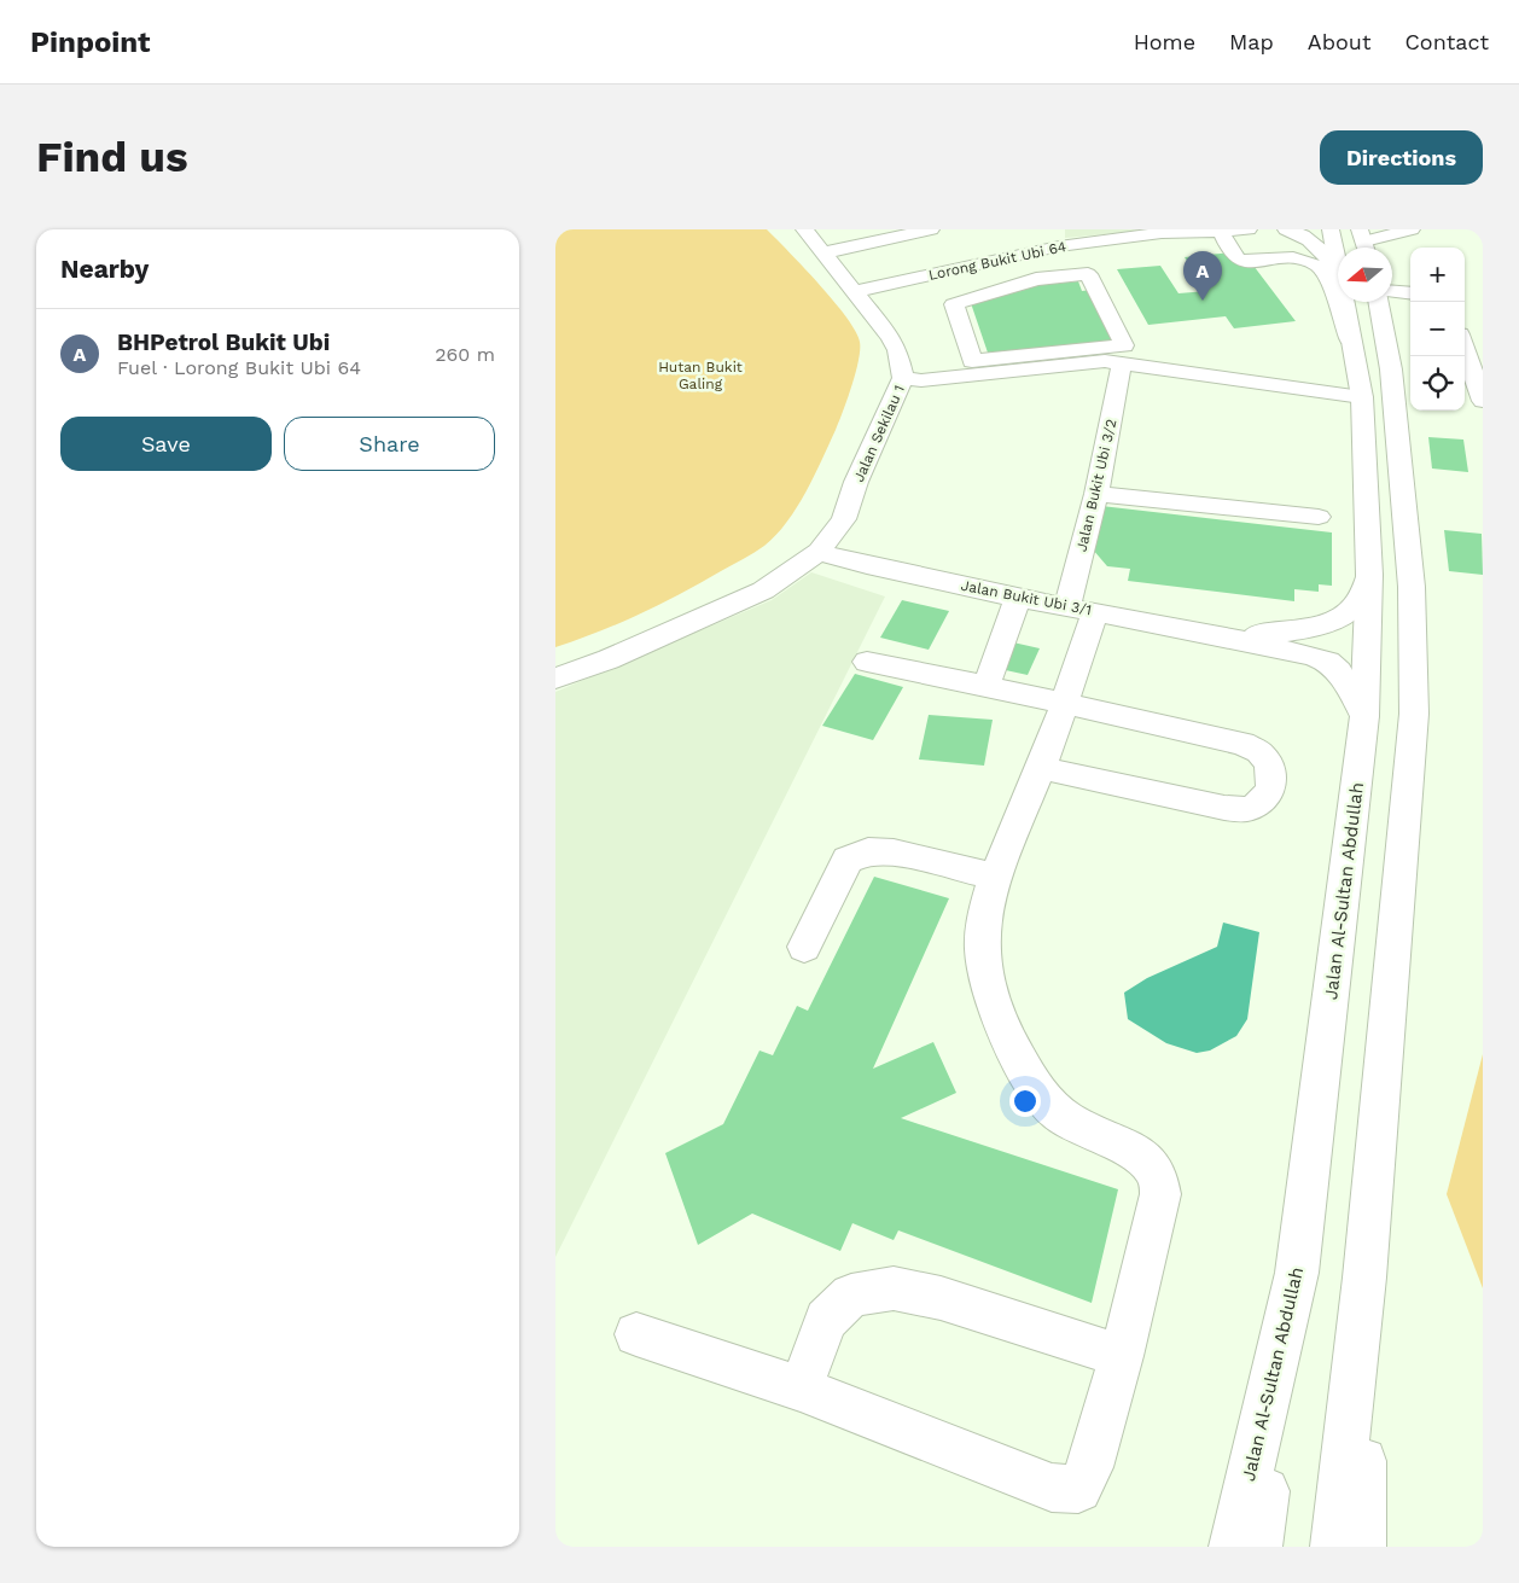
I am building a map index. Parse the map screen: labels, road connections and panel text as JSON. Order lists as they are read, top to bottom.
{
  "streets": {
    "main road": [
      "Lorong Bukit Ubi 64",
      "Jalan Sekilau 1",
      "Jalan Bukit Ubi 3/2",
      "Jalan Bukit Ubi 3/1",
      "Jalan Al-Sultan Abdullah"
    ]
  },
  "crossings": [
    ["Lorong Bukit Ubi 64", "Jalan Sekilau 1"],
    ["Jalan Sekilau 1", "Jalan Bukit Ubi 3/1"],
    ["Jalan Bukit Ubi 3/2", "Jalan Bukit Ubi 3/1"],
    ["Jalan Bukit Ubi 3/1", "Jalan Al-Sultan Abdullah"]
  ],
  "parks": ["Hutan Bukit Galing"],
  "north": "left",
  "page": {
    "header": "Pinpoint",
    "nav": [
      "Home",
      "Map",
      "About",
      "Contact"
    ],
    "buttons": [
      "Directions",
      ["Save", "Share"]
    ],
    "title": "Find us",
    "heading": "Nearby",
    "map_buttons": ["+", "−"],
    "pins": "A",
    "list": [
      {
        "mark": "A",
        "name": "BHPetrol Bukit Ubi",
        "note": "Fuel · Lorong Bukit Ubi 64",
        "value": "260 m"
      }
    ]
  }
}
